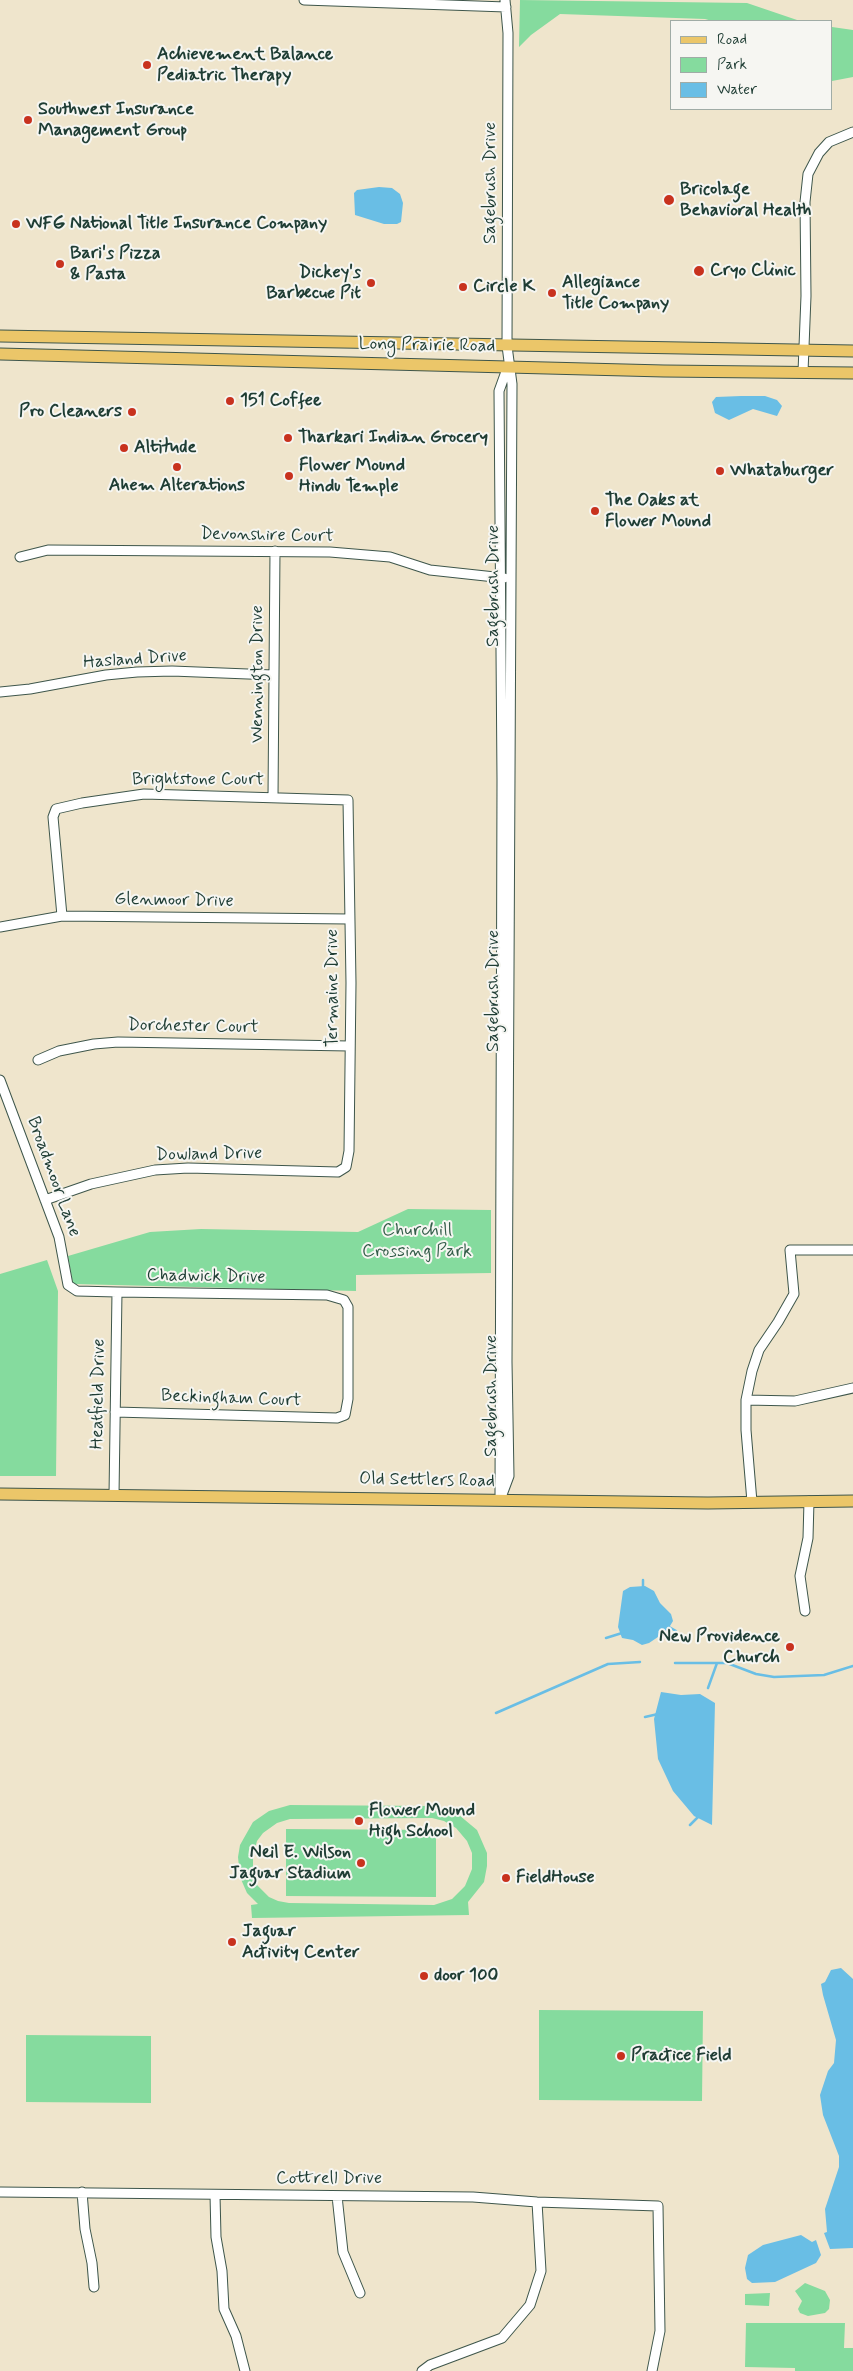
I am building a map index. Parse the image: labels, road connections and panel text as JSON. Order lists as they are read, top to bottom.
{
  "streets": {
    "main road": ["Long Prairie Road", "Old Settlers Road"],
    "street": [
      "Sagebrush Drive",
      "Devonshire Court",
      "Hasland Drive",
      "Wennington Drive",
      "Brightstone Court",
      "Glenmoor Drive",
      "Termaine Drive",
      "Dorchester Court",
      "Dowland Drive",
      "Broadmoor Lane",
      "Chadwick Drive",
      "Heatfield Drive",
      "Beckingham Court",
      "Cottrell Drive"
    ]
  },
  "crossings": [
    ["Sagebrush Drive", "Long Prairie Road"],
    ["Sagebrush Drive", "Devonshire Court"],
    ["Sagebrush Drive", "Old Settlers Road"],
    ["Devonshire Court", "Wennington Drive"],
    ["Hasland Drive", "Wennington Drive"],
    ["Wennington Drive", "Brightstone Court"],
    ["Brightstone Court", "Glenmoor Drive"],
    ["Brightstone Court", "Termaine Drive"],
    ["Glenmoor Drive", "Termaine Drive"],
    ["Termaine Drive", "Dorchester Court"],
    ["Termaine Drive", "Dowland Drive"],
    ["Dowland Drive", "Broadmoor Lane"],
    ["Broadmoor Lane", "Chadwick Drive"],
    ["Chadwick Drive", "Heatfield Drive"],
    ["Chadwick Drive", "Beckingham Court"],
    ["Heatfield Drive", "Beckingham Court"],
    ["Heatfield Drive", "Old Settlers Road"]
  ],
  "parks": ["Churchill Crossing Park"],
  "places": [
    "Achievement Balance Pediatric Therapy",
    "Southwest Insurance Management Group",
    "Bricolage Behavioral Health",
    "WFG National Title Insurance Company",
    "Bari's Pizza & Pasta",
    "Cryo Clinic",
    "Dickey's Barbecue Pit",
    "Circle K",
    "Allegiance Title Company",
    "151 Coffee",
    "Pro Cleaners",
    "Tharkari Indian Grocery",
    "Altitude",
    "Ahem Alterations",
    "Whataburger",
    "Flower Mound Hindu Temple",
    "The Oaks at Flower Mound",
    "New Providence Church",
    "Flower Mound High School",
    "Neil E. Wilson Jaguar Stadium",
    "FieldHouse",
    "Jaguar Activity Center",
    "door 100",
    "Practice Field"
  ],
  "legend": ["Road", "Park", "Water"]
}
